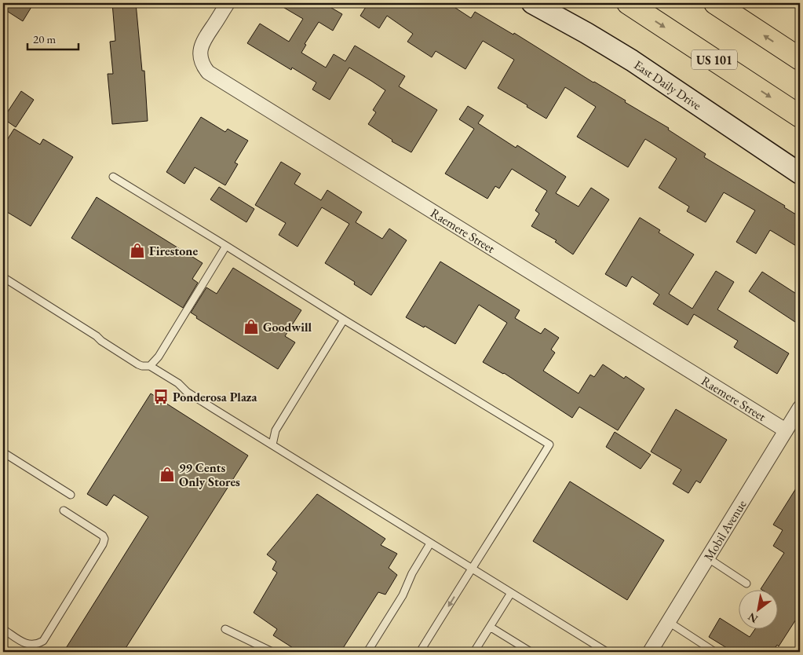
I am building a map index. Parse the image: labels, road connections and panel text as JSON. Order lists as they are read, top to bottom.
{
  "streets": {
    "highway": ["US 101"],
    "main road": ["East Daily Drive"],
    "street": ["Raemere Street", "Mobil Avenue"]
  },
  "crossings": [
    ["Raemere Street", "Mobil Avenue"]
  ],
  "places": {
    "shop": ["Firestone", "Goodwill", "99 Cents Only Stores"],
    "bus stop": ["Ponderosa Plaza"]
  },
  "scale_bar": "20 m",
  "north": "bottom left"
}
